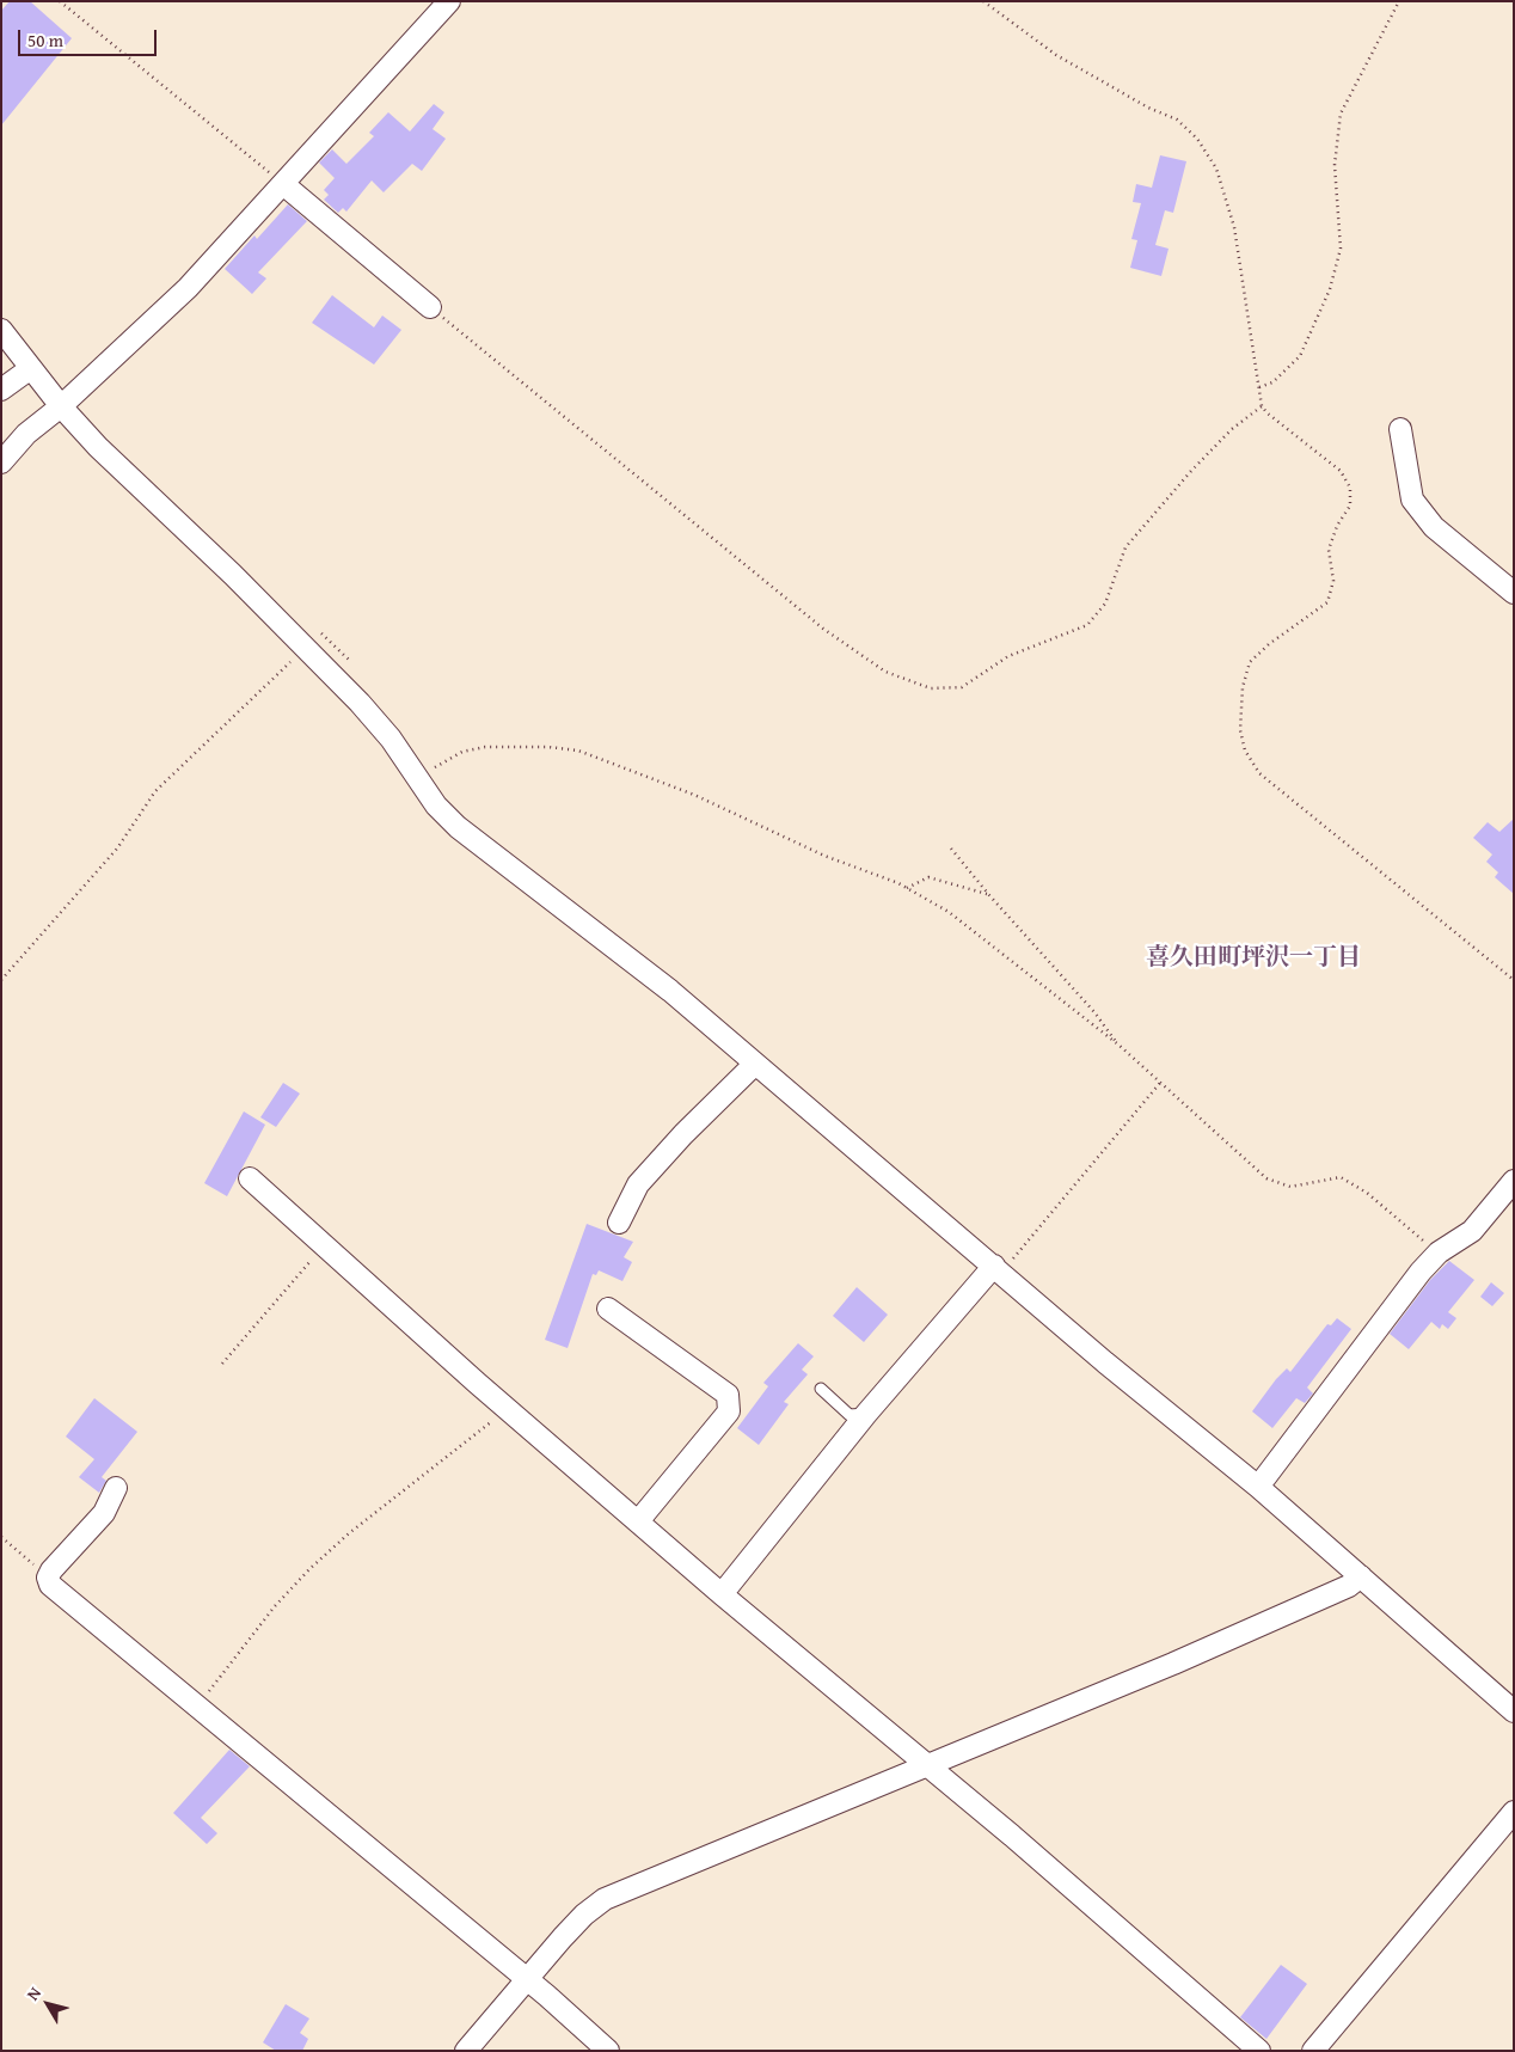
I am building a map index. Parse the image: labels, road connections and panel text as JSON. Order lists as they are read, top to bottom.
{
  "districts": ["喜久田町坪沢一丁目"],
  "scale_bar": "50 m",
  "north": "top left"
}
